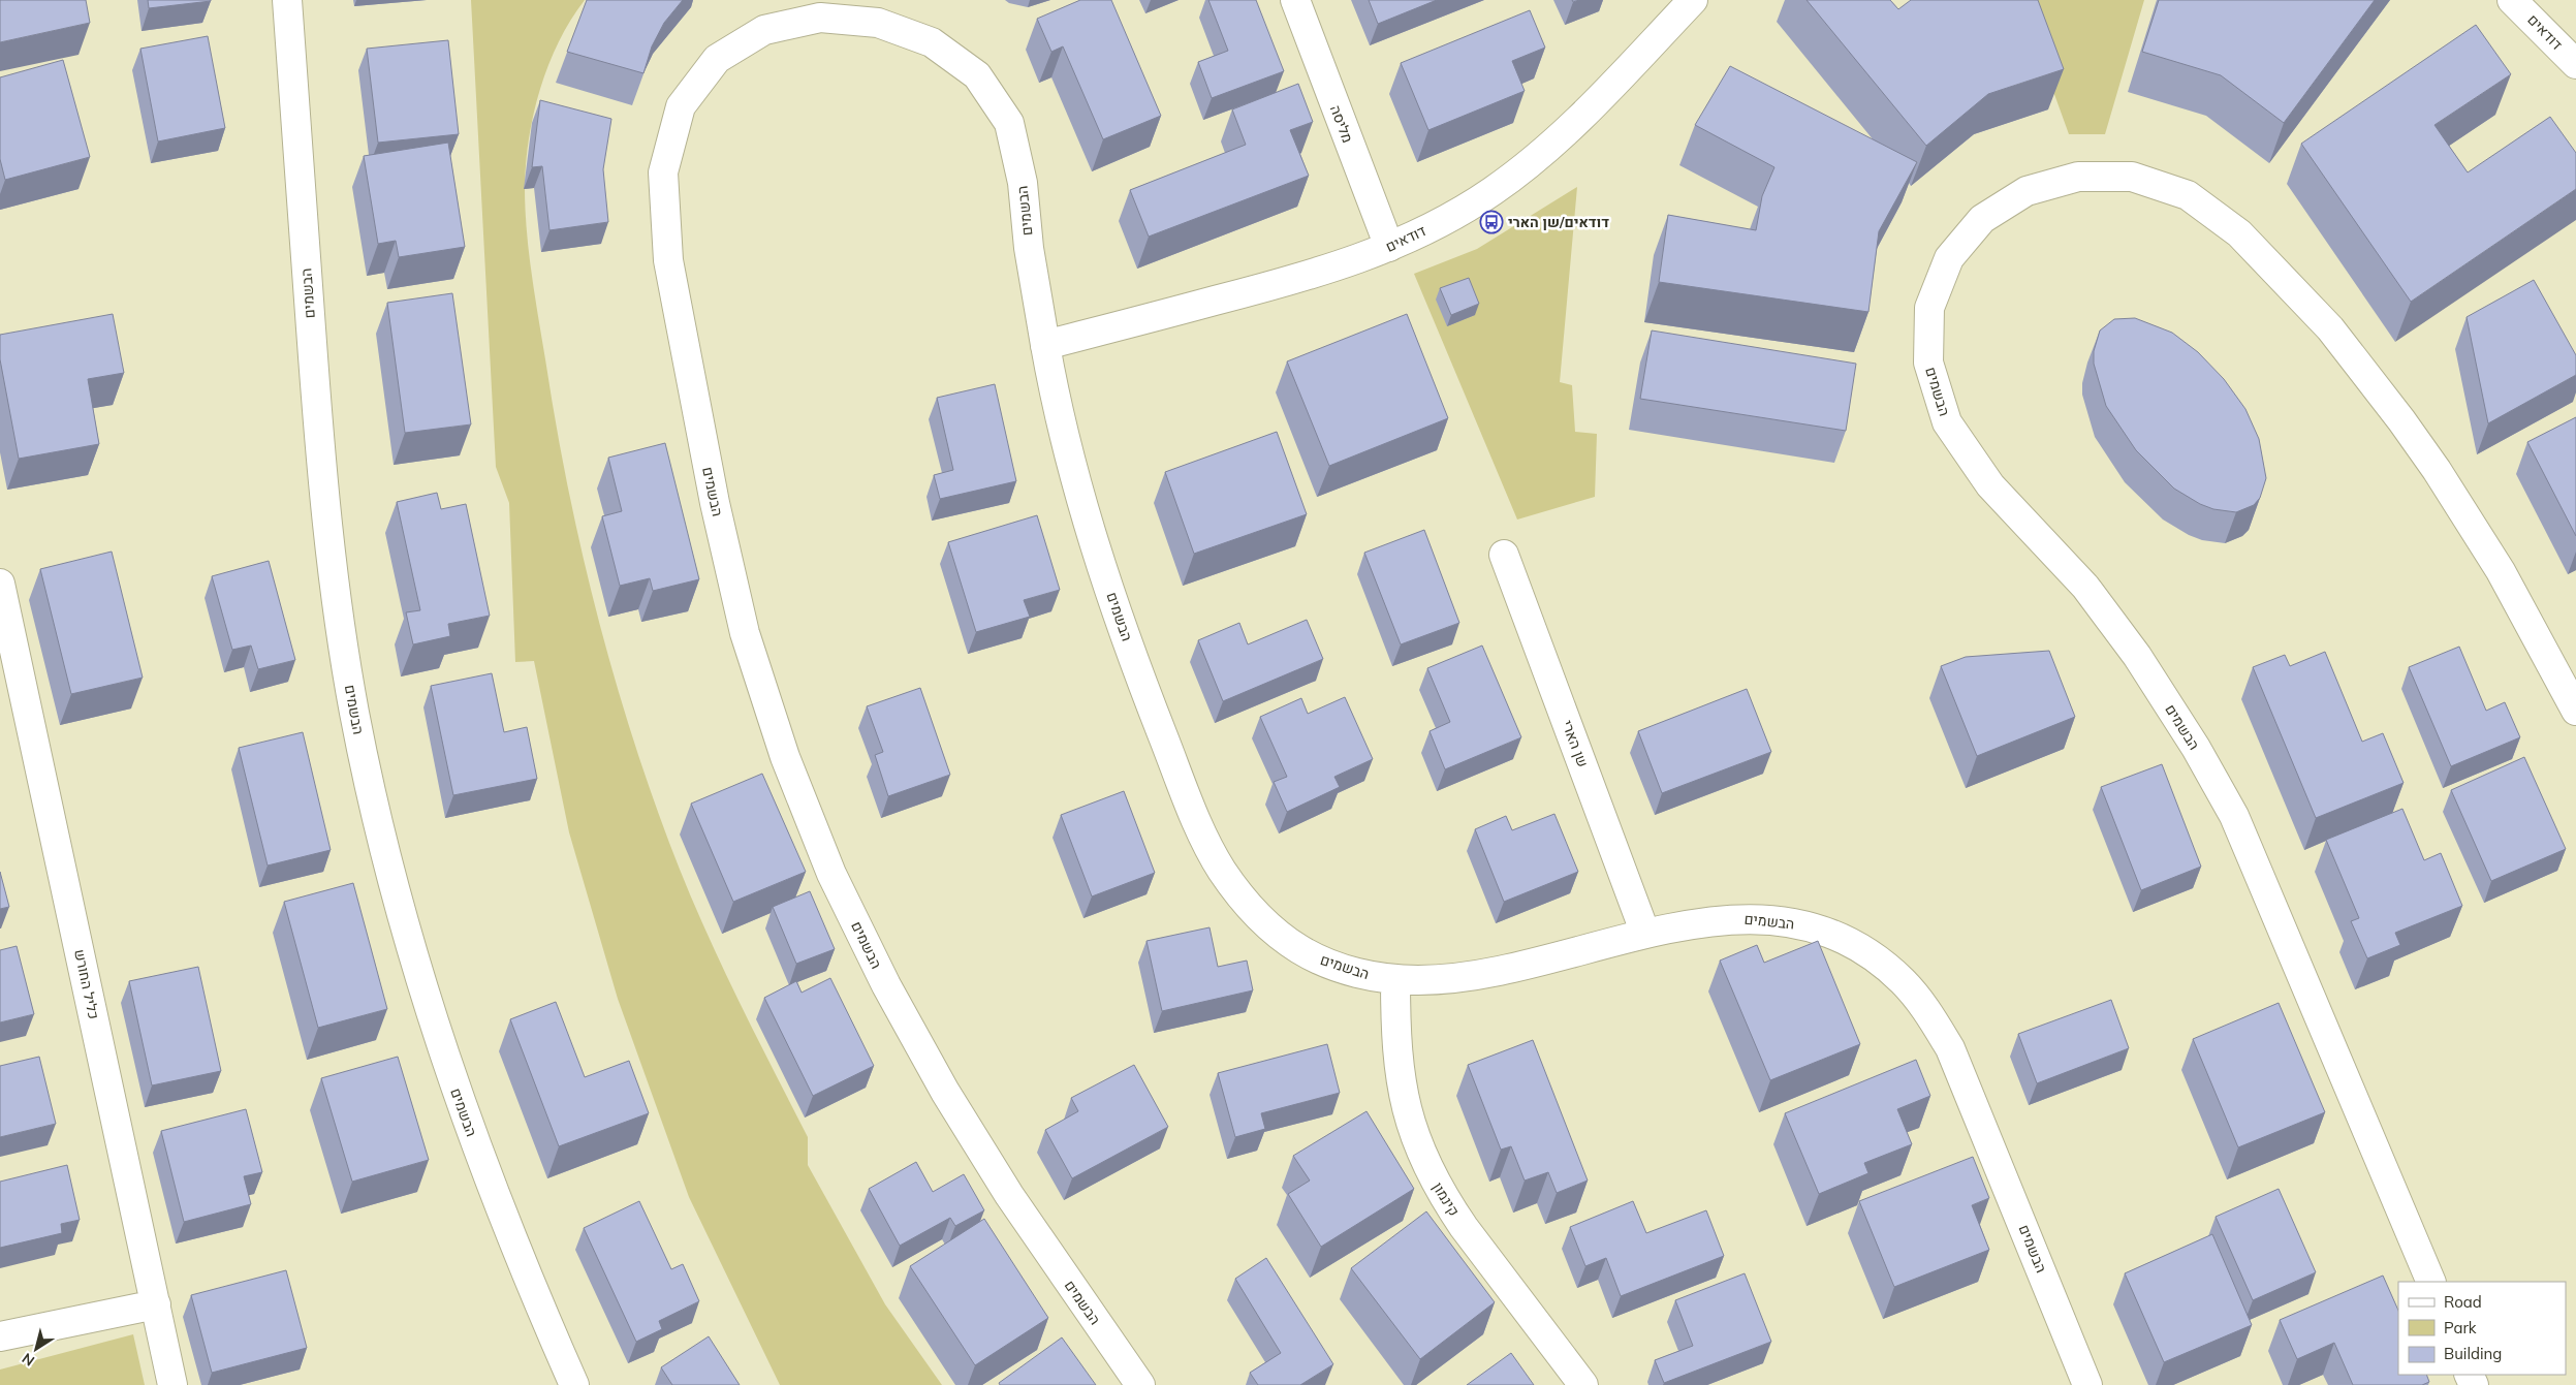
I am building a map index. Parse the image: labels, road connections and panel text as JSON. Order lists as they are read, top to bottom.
{
  "streets": {
    "street": [
      "דודאים",
      "מליסה",
      "הבשמים",
      "שן הארי",
      "כליל החורש",
      "קינמון"
    ]
  },
  "crossings": [
    ["דודאים", "מליסה"],
    ["דודאים", "הבשמים"],
    ["הבשמים", "שן הארי"],
    ["הבשמים", "קינמון"]
  ],
  "places": {
    "bus stop": ["דודאים/שן הארי"]
  },
  "legend": ["Road", "Park", "Building"],
  "north": "bottom left"
}
